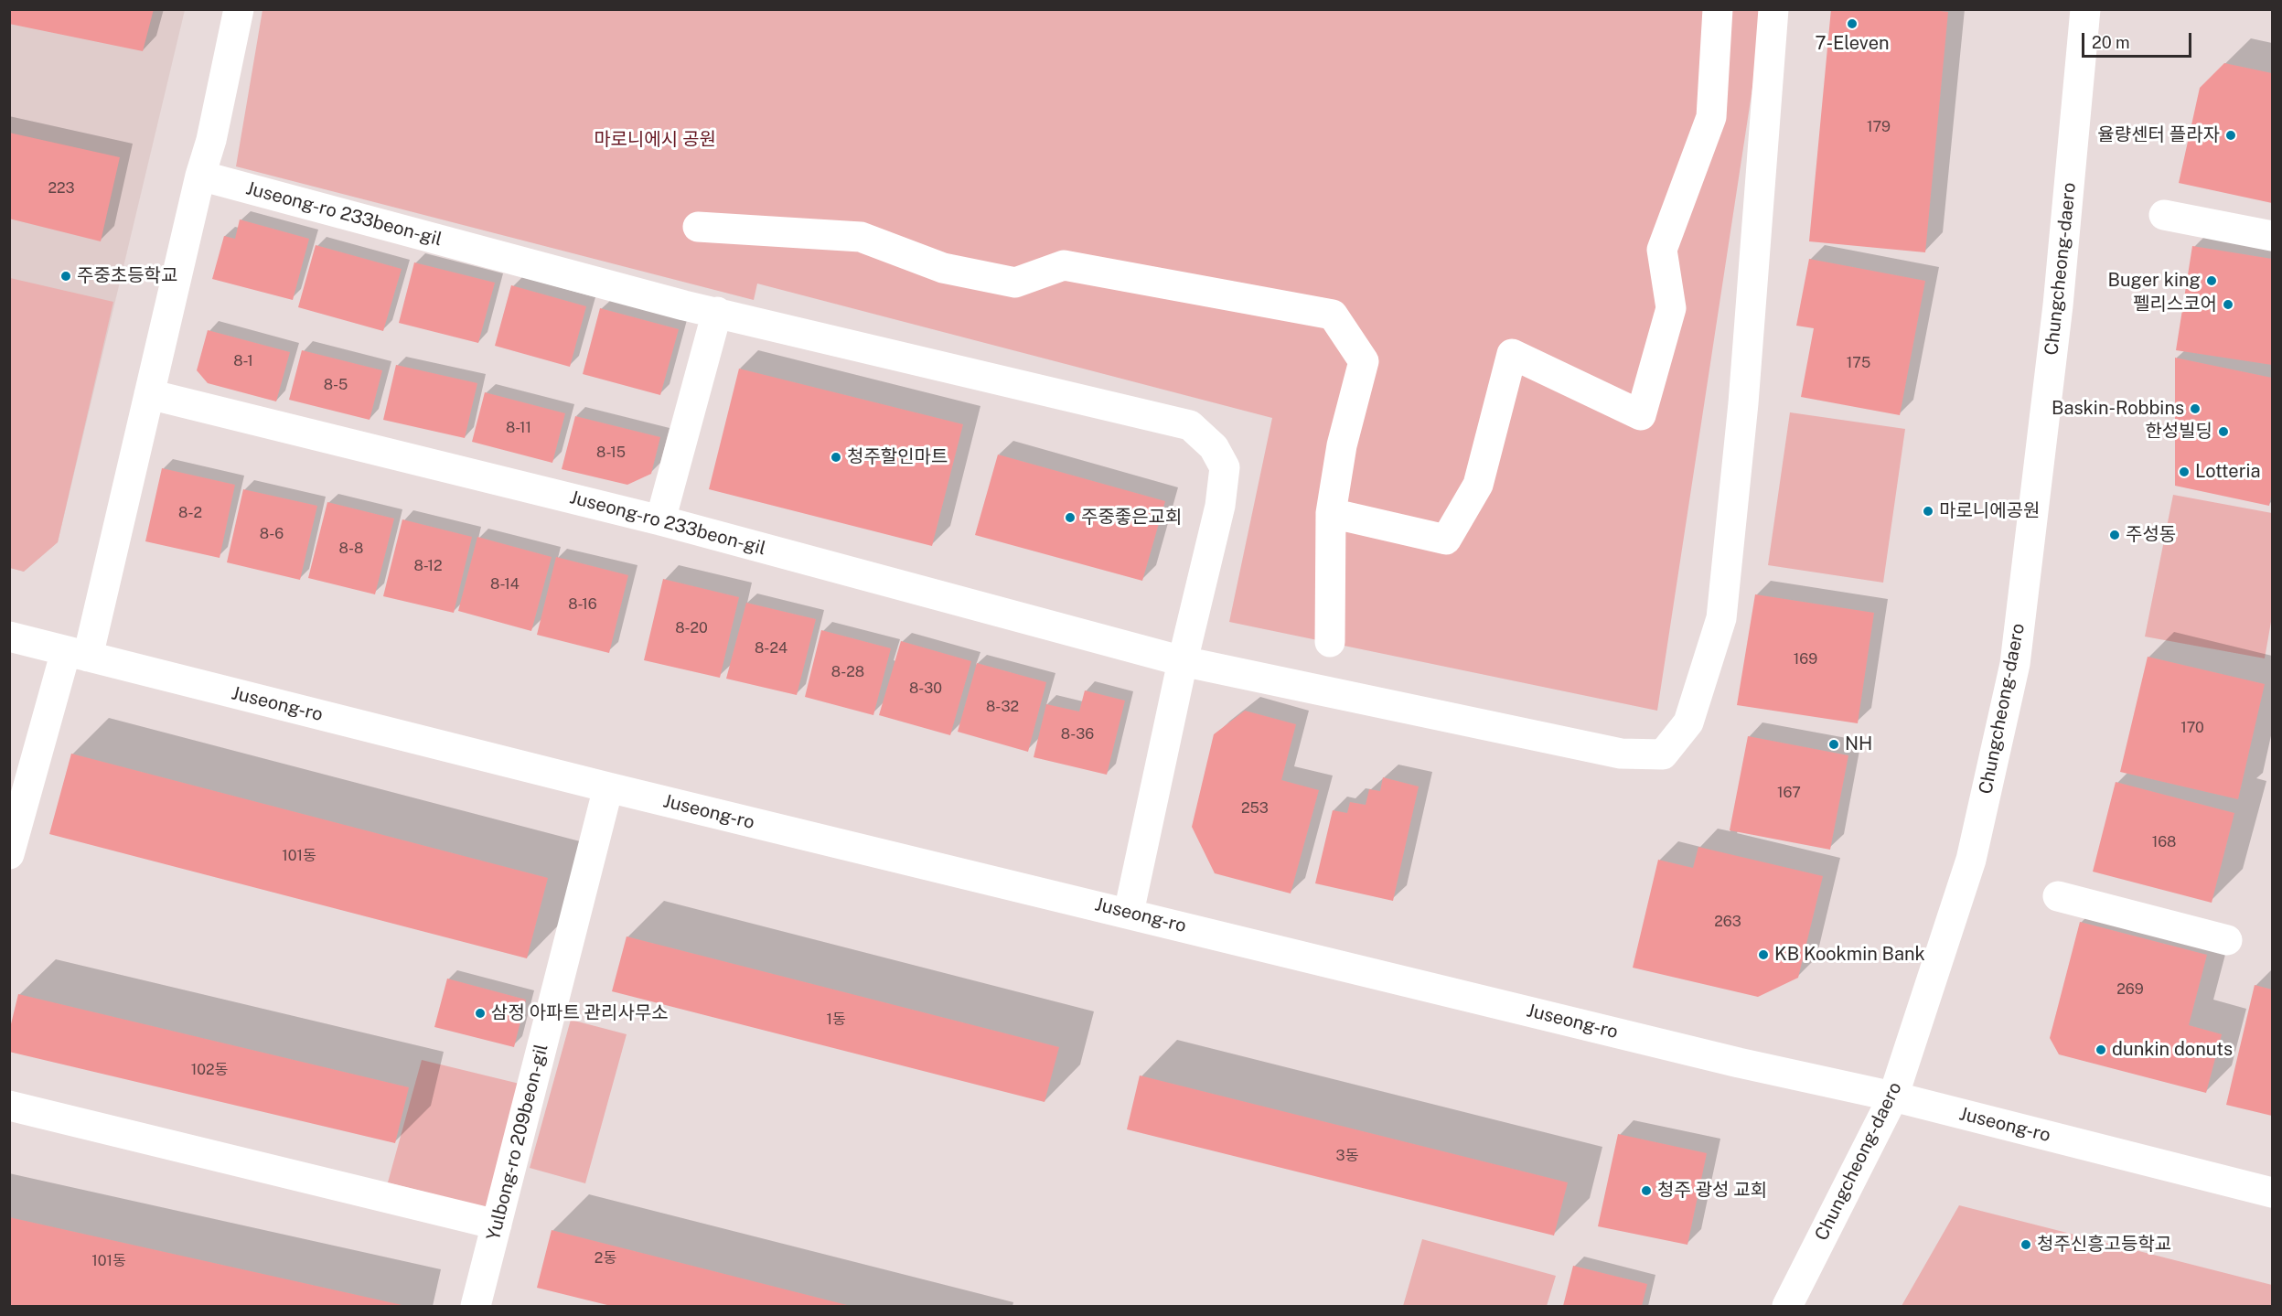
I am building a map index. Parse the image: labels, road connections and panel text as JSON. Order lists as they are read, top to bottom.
{
  "streets": {
    "street": [
      "Juseong-ro 233beon-gil",
      "Chungcheong-daero",
      "Juseong-ro",
      "Yulbong-ro 209beon-gil"
    ]
  },
  "crossings": [
    ["Chungcheong-daero", "Juseong-ro"],
    ["Juseong-ro", "Yulbong-ro 209beon-gil"]
  ],
  "parks": ["마로니에시 공원"],
  "places": [
    "7-Eleven",
    "율량센터 플라자",
    "주중초등학교",
    "Buger king",
    "펠리스코어",
    "Baskin-Robbins",
    "한성빌딩",
    "청주할인마트",
    "Lotteria",
    "마로니에공원",
    "주중좋은교회",
    "주성동",
    "NH",
    "KB Kookmin Bank",
    "삼정 아파트 관리사무소",
    "dunkin donuts",
    "청주 광성 교회",
    "청주신흥고등학교"
  ],
  "house_numbers": [
    "179",
    "223",
    "8-1",
    "175",
    "8-5",
    "8-11",
    "8-15",
    "8-2",
    "8-6",
    "8-8",
    "8-12",
    "8-14",
    "8-16",
    "8-20",
    "8-24",
    "169",
    "8-28",
    "8-30",
    "8-32",
    "170",
    "8-36",
    "167",
    "253",
    "168",
    "101동",
    "263",
    "269",
    "1동",
    "102동",
    "3동",
    "2동",
    "101동"
  ],
  "scale_bar": "20 m"
}
